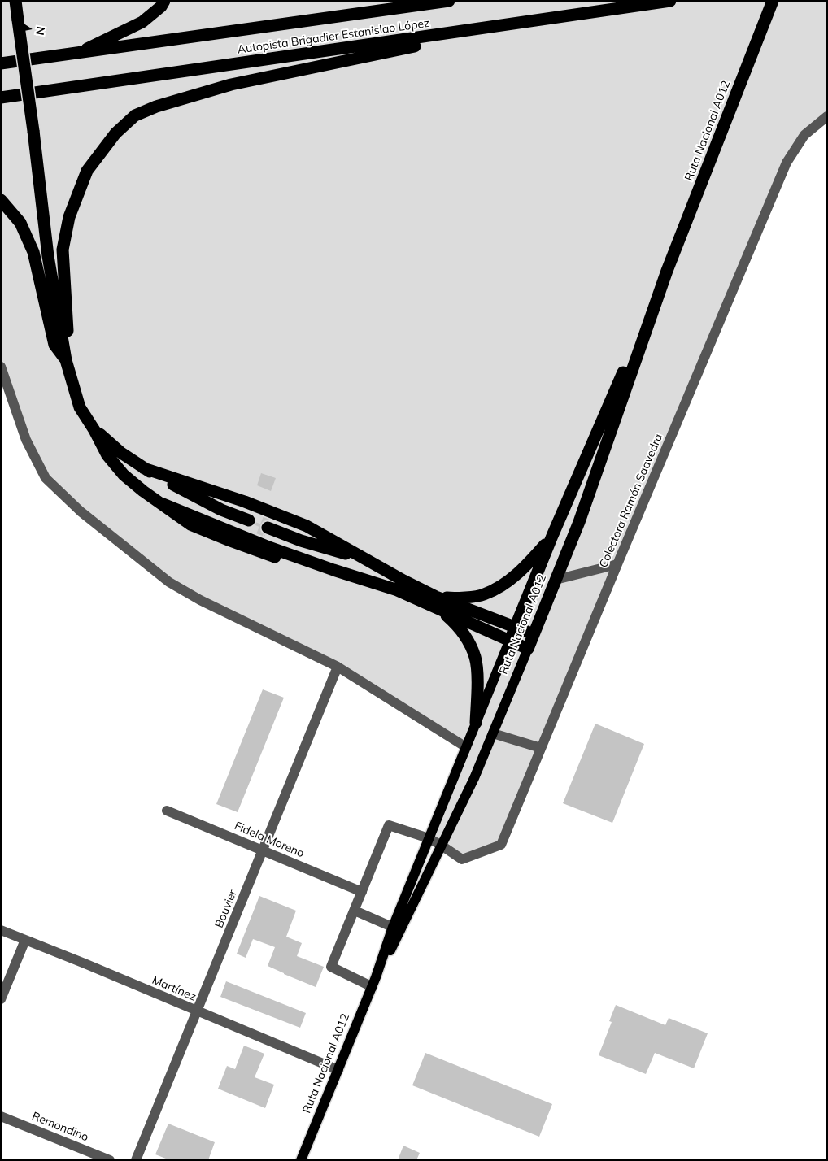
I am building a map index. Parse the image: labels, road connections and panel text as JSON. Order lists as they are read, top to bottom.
{
  "streets": {
    "highway": ["Autopista Brigadier Estanislao López", "Ruta Nacional A012"],
    "street": [
      "Colectora Ramón Saavedra",
      "Fidela Moreno",
      "Bouvier",
      "Martínez",
      "Remondino"
    ]
  },
  "crossings": [
    ["Ruta Nacional A012", "Colectora Ramón Saavedra"],
    ["Ruta Nacional A012", "Martínez"],
    ["Fidela Moreno", "Bouvier"],
    ["Bouvier", "Martínez"]
  ],
  "north": "right"
}
